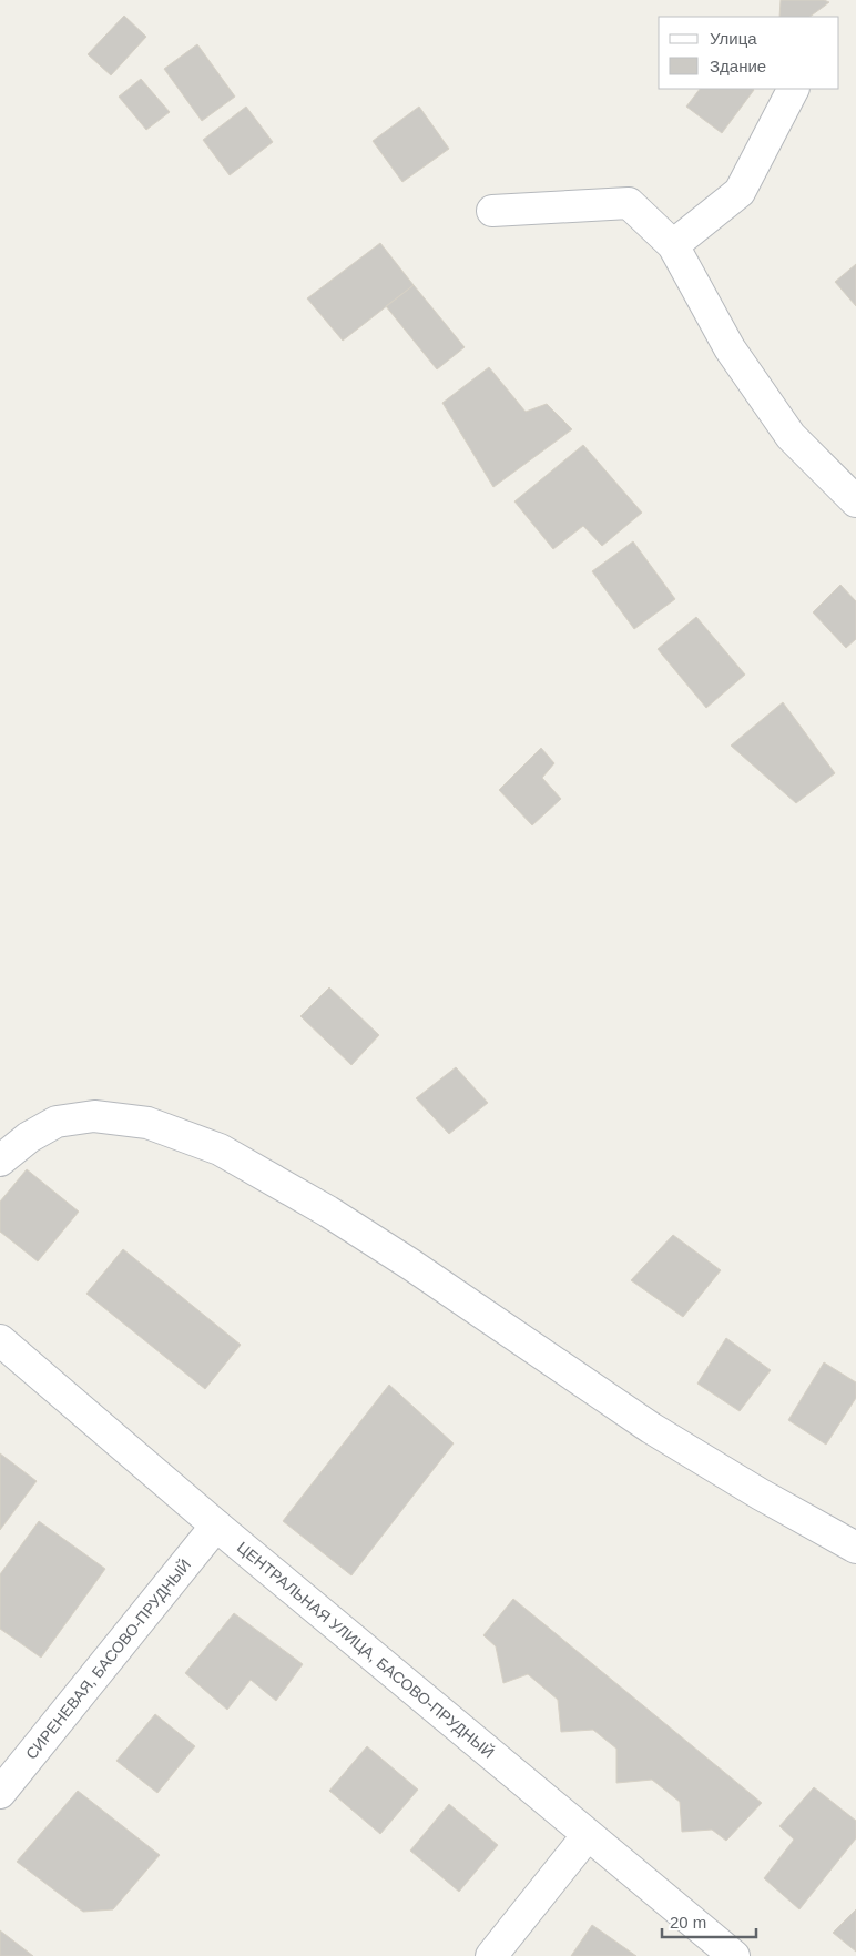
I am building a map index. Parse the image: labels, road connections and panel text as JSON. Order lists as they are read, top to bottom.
{
  "streets": {
    "street": ["ЦЕНТРАЛЬНАЯ УЛИЦА, БАСОВО-ПРУДНЫЙ", "СИРЕНЕВАЯ, БАСОВО-ПРУДНЫЙ"]
  },
  "crossings": [
    ["ЦЕНТРАЛЬНАЯ УЛИЦА, БАСОВО-ПРУДНЫЙ", "СИРЕНЕВАЯ, БАСОВО-ПРУДНЫЙ"]
  ],
  "legend": ["Улица", "Здание"],
  "scale_bar": "20 m"
}
